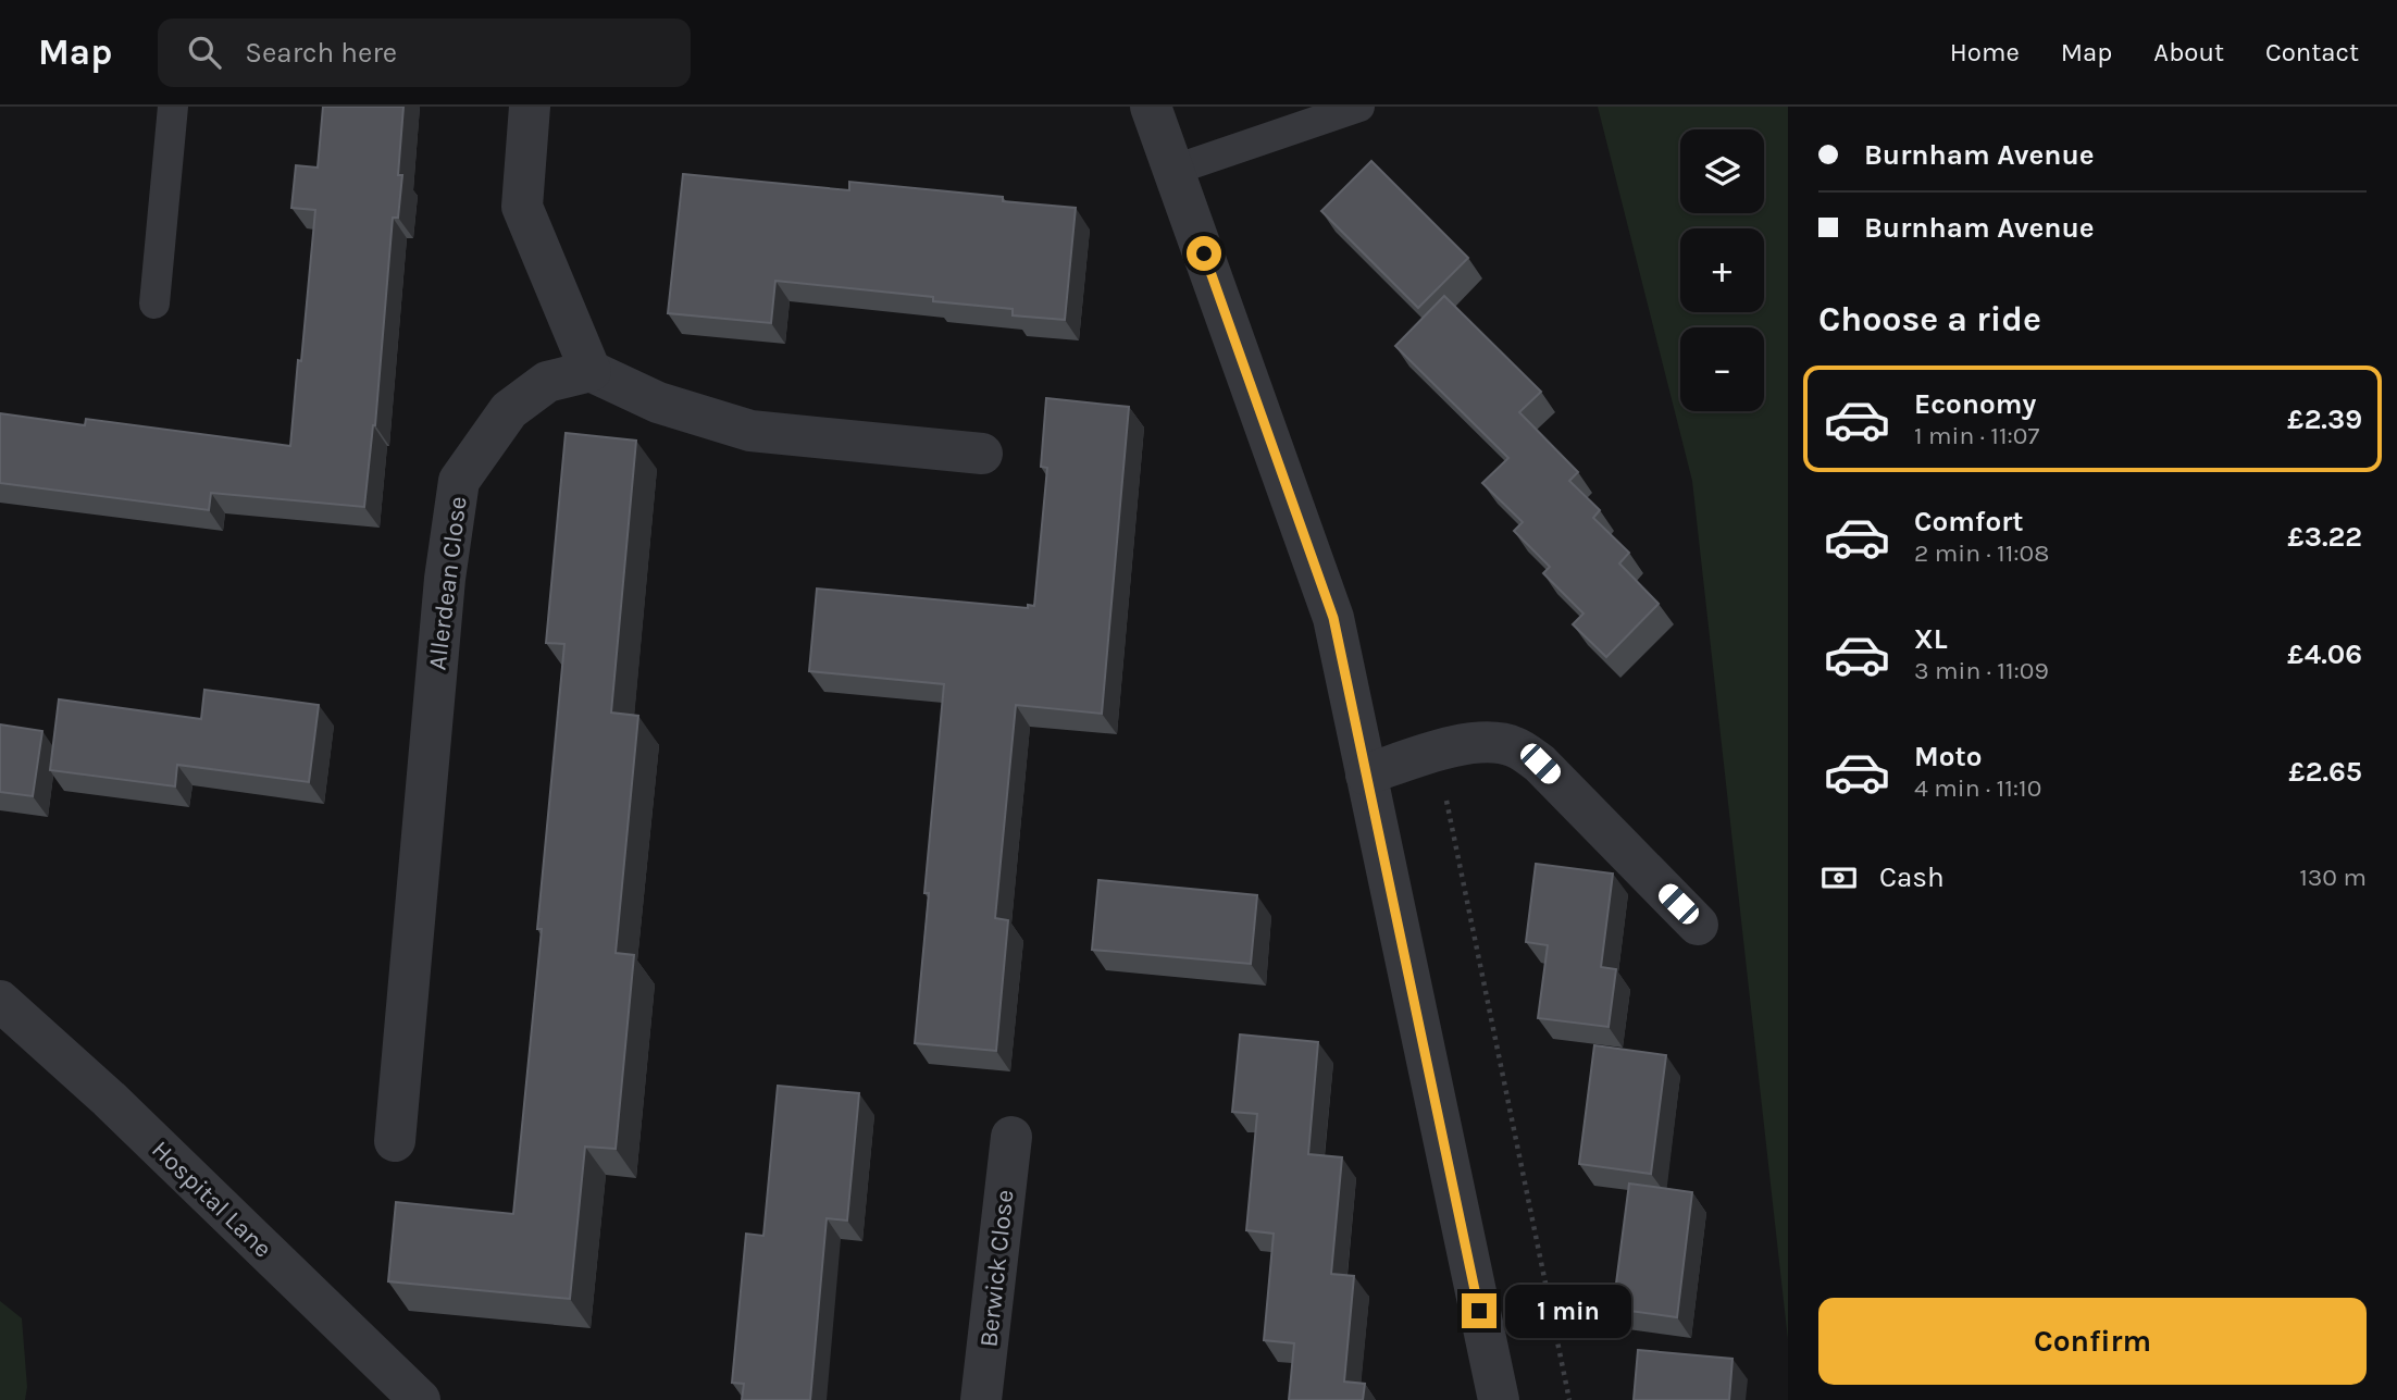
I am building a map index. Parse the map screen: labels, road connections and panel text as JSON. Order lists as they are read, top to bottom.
{
  "streets": {
    "street": ["Allerdean Close", "Hospital Lane", "Berwick Close"]
  },
  "page": {
    "header": "Map",
    "search": "Search here",
    "nav": [
      "Home",
      "Map",
      "About",
      "Contact"
    ],
    "banner": ["Burnham Avenue", "Burnham Avenue"],
    "map_buttons": ["+", "−"],
    "heading": "Choose a ride",
    "list": [
      {
        "name": "Economy",
        "note": "1 min · 11:07",
        "value": "£2.39"
      },
      {
        "name": "Comfort",
        "note": "2 min · 11:08",
        "value": "£3.22"
      },
      {
        "name": "XL",
        "note": "3 min · 11:09",
        "value": "£4.06"
      },
      {
        "name": "Moto",
        "note": "4 min · 11:10",
        "value": "£2.65"
      }
    ],
    "pay": ["Cash", "130 m"],
    "buttons": "Confirm",
    "bubble": "1 min"
  }
}
